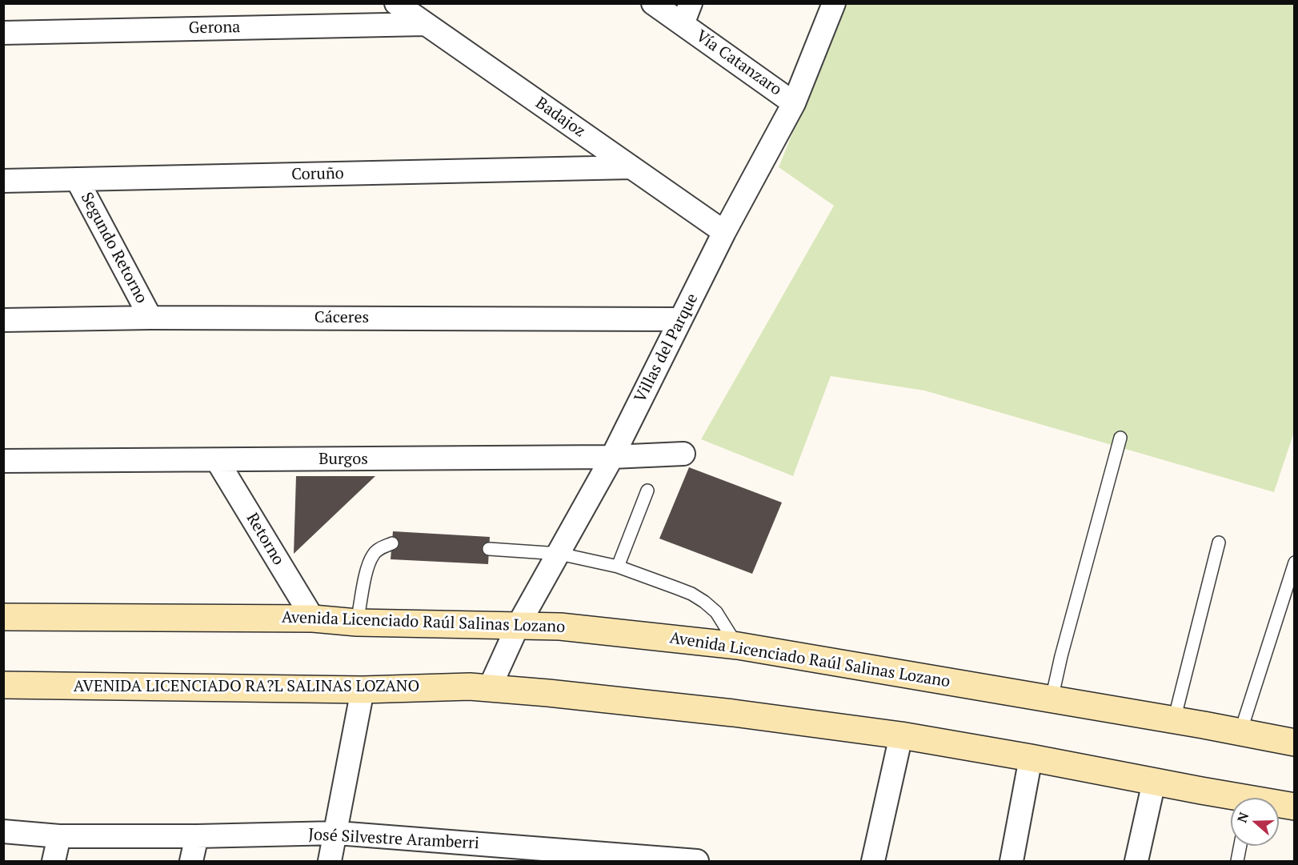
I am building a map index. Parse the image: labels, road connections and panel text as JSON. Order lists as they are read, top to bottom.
{
  "streets": {
    "main road": ["Avenida Licenciado Raúl Salinas Lozano", "AVENIDA LICENCIADO RA?L SALINAS LOZANO"],
    "street": [
      "Gerona",
      "Vía Catanzaro",
      "Badajoz",
      "Coruño",
      "Segundo Retorno",
      "Cáceres",
      "Villas del Parque",
      "Burgos",
      "Retorno",
      "José Silvestre Aramberri"
    ]
  },
  "crossings": [
    ["Gerona", "Badajoz"],
    ["Vía Catanzaro", "Villas del Parque"],
    ["Badajoz", "Coruño"],
    ["Badajoz", "Villas del Parque"],
    ["Coruño", "Segundo Retorno"],
    ["Segundo Retorno", "Cáceres"],
    ["Cáceres", "Villas del Parque"],
    ["Villas del Parque", "Burgos"],
    ["Villas del Parque", "Avenida Licenciado Raúl Salinas Lozano"],
    ["Villas del Parque", "AVENIDA LICENCIADO RA?L SALINAS LOZANO"],
    ["Burgos", "Retorno"],
    ["Retorno", "Avenida Licenciado Raúl Salinas Lozano"]
  ],
  "north": "left"
}
